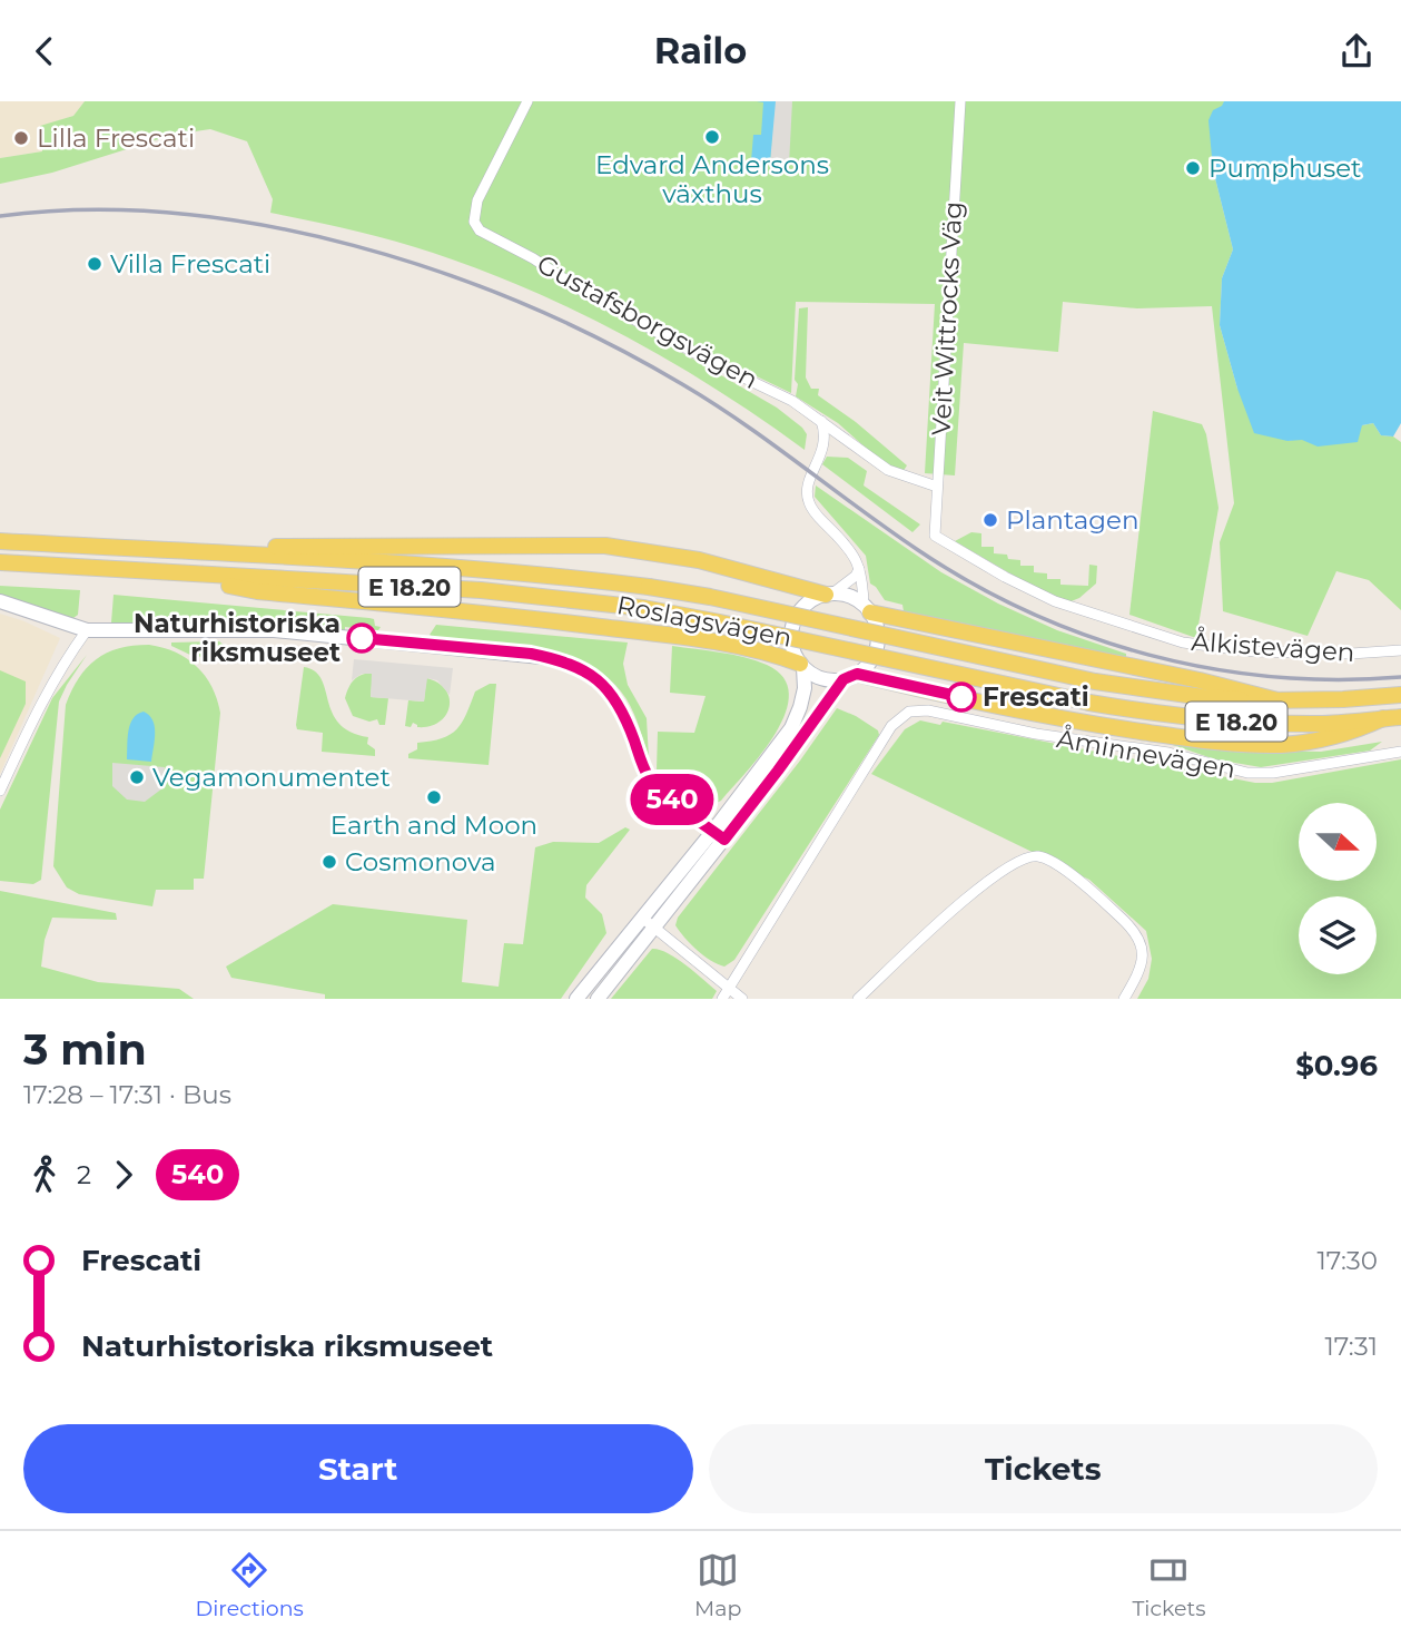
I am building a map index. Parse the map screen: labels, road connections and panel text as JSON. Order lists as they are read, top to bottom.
{
  "streets": {
    "main road": ["E 18.20", "Roslagsvägen"],
    "street": [
      "Veit Wittrocks Väg",
      "Gustafsborgsvägen",
      "Ålkistevägen",
      "Åminnevägen"
    ]
  },
  "crossings": [
    ["Veit Wittrocks Väg", "Gustafsborgsvägen"],
    ["Veit Wittrocks Väg", "Ålkistevägen"]
  ],
  "places": [
    "Edvard Andersons växthus",
    "Lilla Frescati",
    "Pumphuset",
    "Villa Frescati",
    "Plantagen",
    "Naturhistoriska riksmuseet",
    "Frescati",
    "Vegamonumentet",
    "Earth and Moon",
    "Cosmonova"
  ],
  "lines": ["bus line 540"],
  "north": "right",
  "page": {
    "header": "Railo",
    "on_map": "540",
    "heading": ["3 min", "17:28 – 17:31 · Bus", "$0.96"],
    "legs": ["2", "540"],
    "list": [
      {
        "name": "Frescati",
        "value": "17:30"
      },
      {
        "name": "Naturhistoriska riksmuseet",
        "value": "17:31"
      }
    ],
    "buttons": ["Start", "Tickets"],
    "tabs": ["Directions", "Map", "Tickets"]
  }
}
